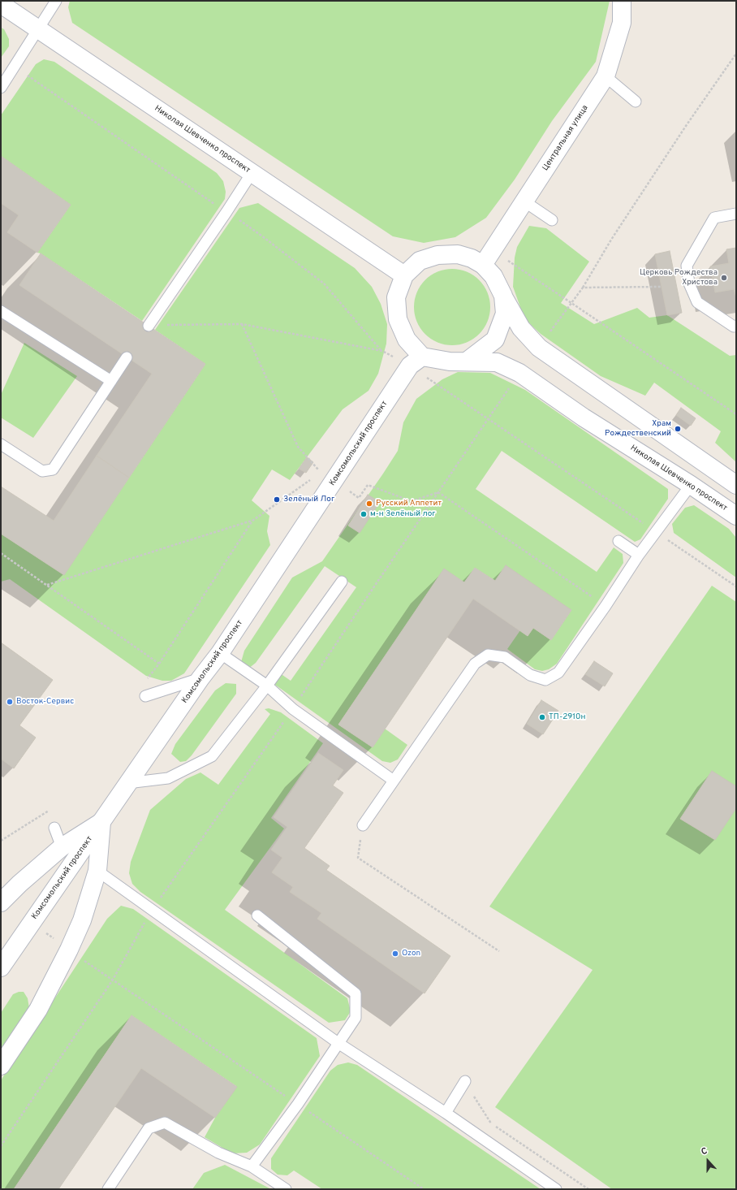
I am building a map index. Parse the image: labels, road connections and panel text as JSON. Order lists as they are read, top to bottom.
{
  "streets": {
    "main road": ["Центральная улица", "Николая Шевченко проспект", "Комсомольский проспект"]
  },
  "crossings": [
    ["Центральная улица", "Николая Шевченко проспект"],
    ["Центральная улица", "Комсомольский проспект"],
    ["Николая Шевченко проспект", "Комсомольский проспект"]
  ],
  "places": [
    "Церковь Рождества Христова",
    "Храм Рождественский",
    "Зелёный Лог",
    "Русский Аппетит",
    "м-н Зелёный лог",
    "Восток-Сервис",
    "ТП-2910н",
    "Ozon"
  ],
  "north": "top"
}
